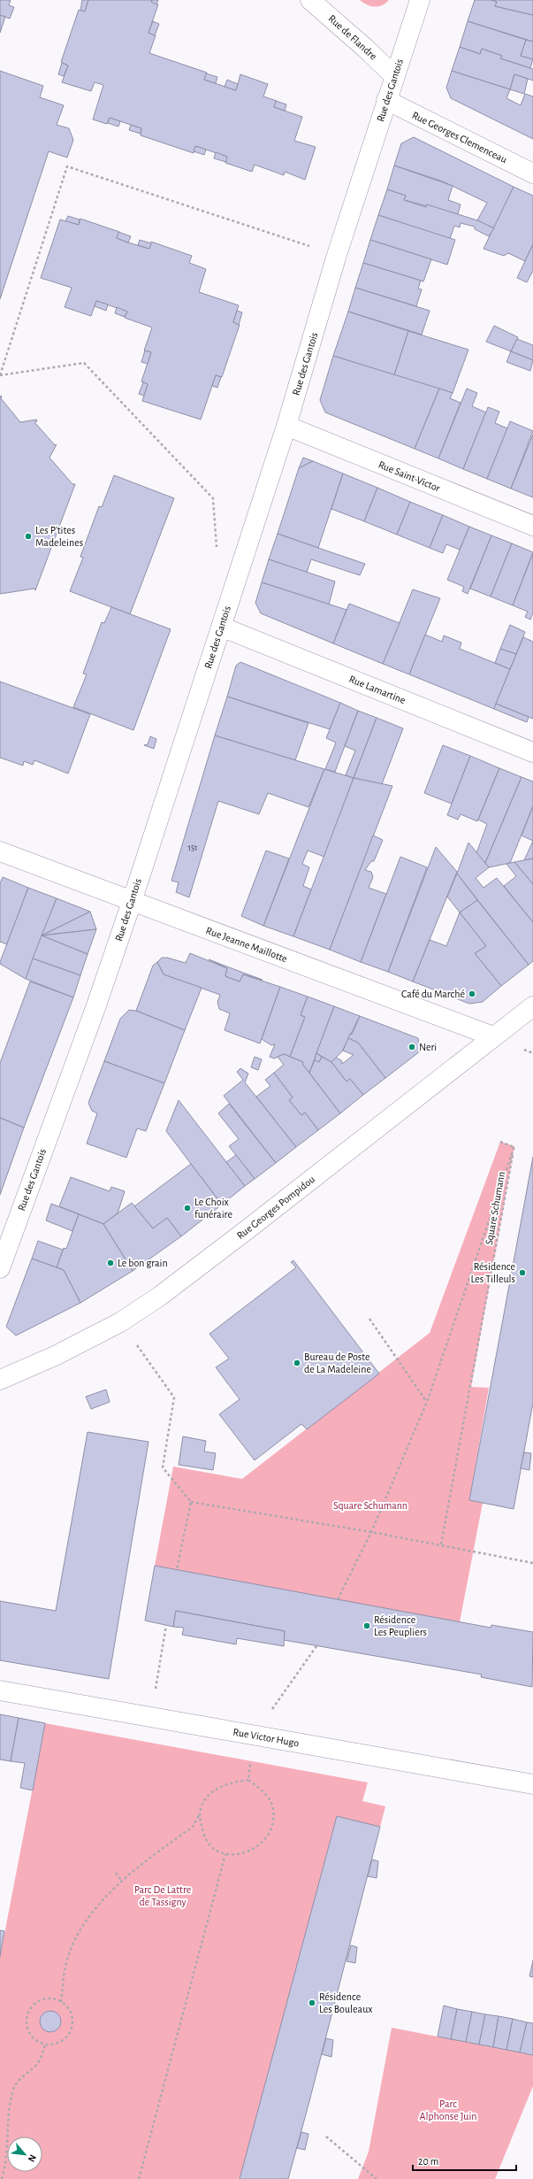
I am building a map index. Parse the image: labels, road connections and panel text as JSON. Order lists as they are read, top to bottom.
{
  "streets": {
    "street": [
      "Rue de Flandre",
      "Rue des Gantois",
      "Rue Georges Clemenceau",
      "Rue Saint-Victor",
      "Rue Lamartine",
      "Rue Jeanne Maillotte",
      "Rue Georges Pompidou",
      "Rue Victor Hugo"
    ],
    "path": ["Square Schumann"]
  },
  "crossings": [
    ["Rue de Flandre", "Rue des Gantois"],
    ["Rue des Gantois", "Rue Georges Clemenceau"],
    ["Rue des Gantois", "Rue Saint-Victor"],
    ["Rue des Gantois", "Rue Lamartine"],
    ["Rue des Gantois", "Rue Jeanne Maillotte"],
    ["Rue Jeanne Maillotte", "Rue Georges Pompidou"]
  ],
  "parks": ["Square Schumann", "Parc De Lattre de Tassigny", "Parc Alphonse Juin"],
  "places": [
    "Les P'tites Madeleines",
    "Café du Marché",
    "Neri",
    "Le Choix funéraire",
    "Le bon grain",
    "Résidence Les Tilleuls",
    "Bureau de Poste de La Madeleine",
    "Résidence Les Peupliers",
    "Résidence Les Bouleaux"
  ],
  "house_numbers": ["151"],
  "scale_bar": "20 m",
  "north": "bottom right"
}
